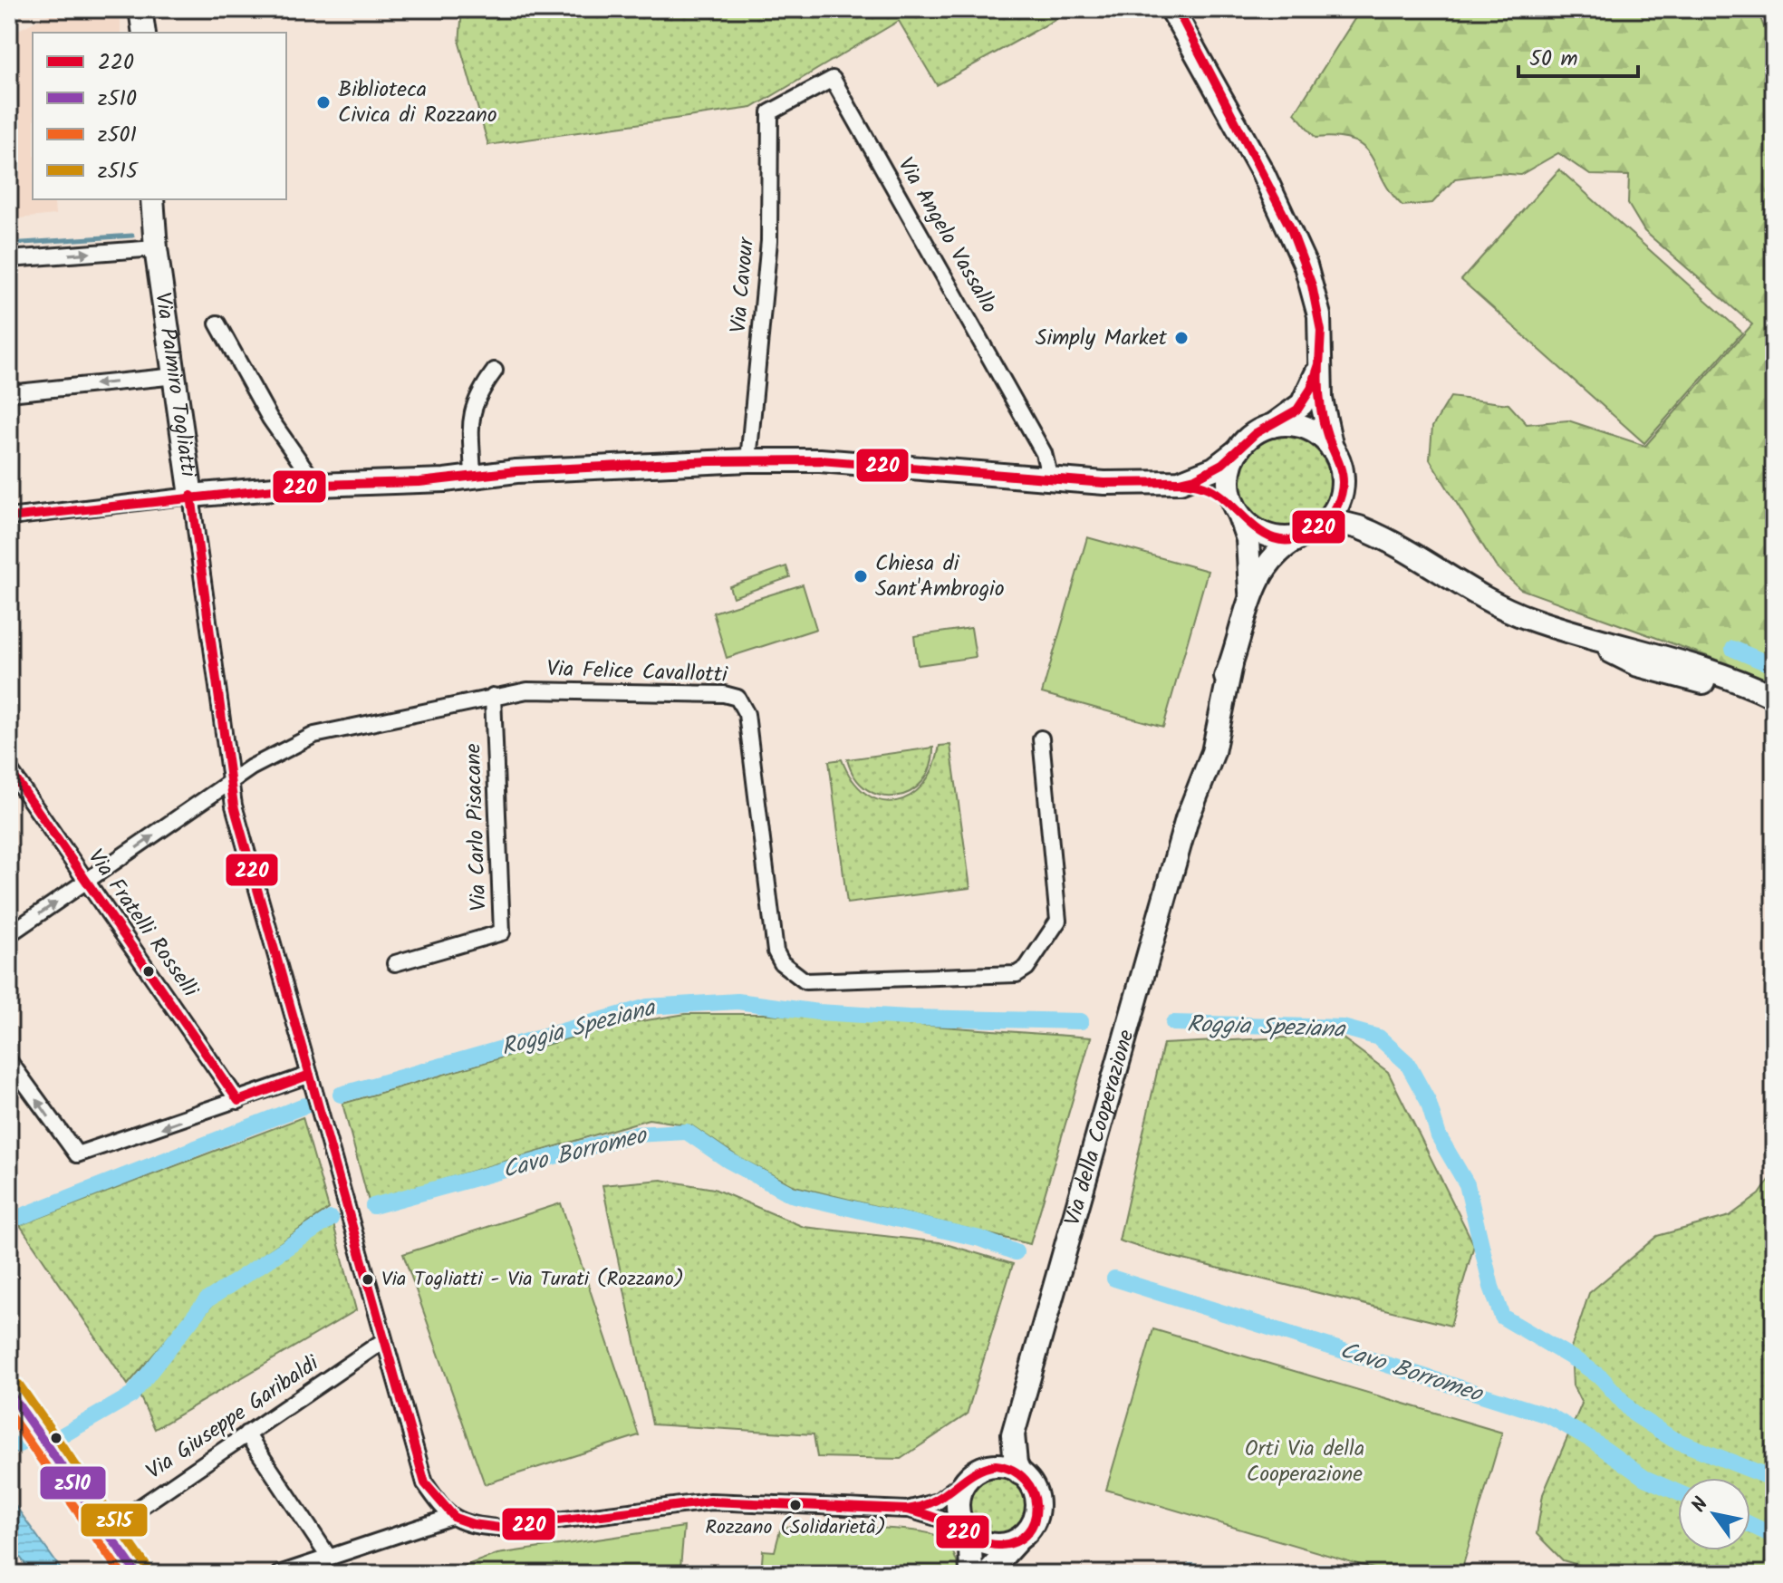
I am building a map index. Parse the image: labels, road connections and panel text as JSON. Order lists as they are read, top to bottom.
{
  "streets": {
    "street": [
      "Via Angelo Vassallo",
      "Via Cavour",
      "Via Palmiro Togliatti",
      "Via Felice Cavallotti",
      "Via Carlo Pisacane",
      "Via Fratelli Rosselli",
      "Via della Cooperazione",
      "Via Giuseppe Garibaldi"
    ]
  },
  "crossings": [
    ["Via Angelo Vassallo", "Via Cavour"],
    ["Via Palmiro Togliatti", "Via Felice Cavallotti"],
    ["Via Palmiro Togliatti", "Via Giuseppe Garibaldi"],
    ["Via Felice Cavallotti", "Via Carlo Pisacane"],
    ["Via Felice Cavallotti", "Via Fratelli Rosselli"]
  ],
  "water": ["Roggia Speziana", "Cavo Borromeo"],
  "parks": ["Orti Via della Cooperazione"],
  "places": [
    "Biblioteca Civica di Rozzano",
    "Simply Market",
    "Chiesa di Sant'Ambrogio",
    "Via Togliatti - Via Turati (Rozzano)",
    "Rozzano (Solidarietà)"
  ],
  "lines": [
    "transit line 220",
    "transit line z515",
    "transit line z510",
    "transit line z501"
  ],
  "legend": [
    "220",
    "z510",
    "z501",
    "z515"
  ],
  "scale_bar": "50 m",
  "north": "top left"
}
